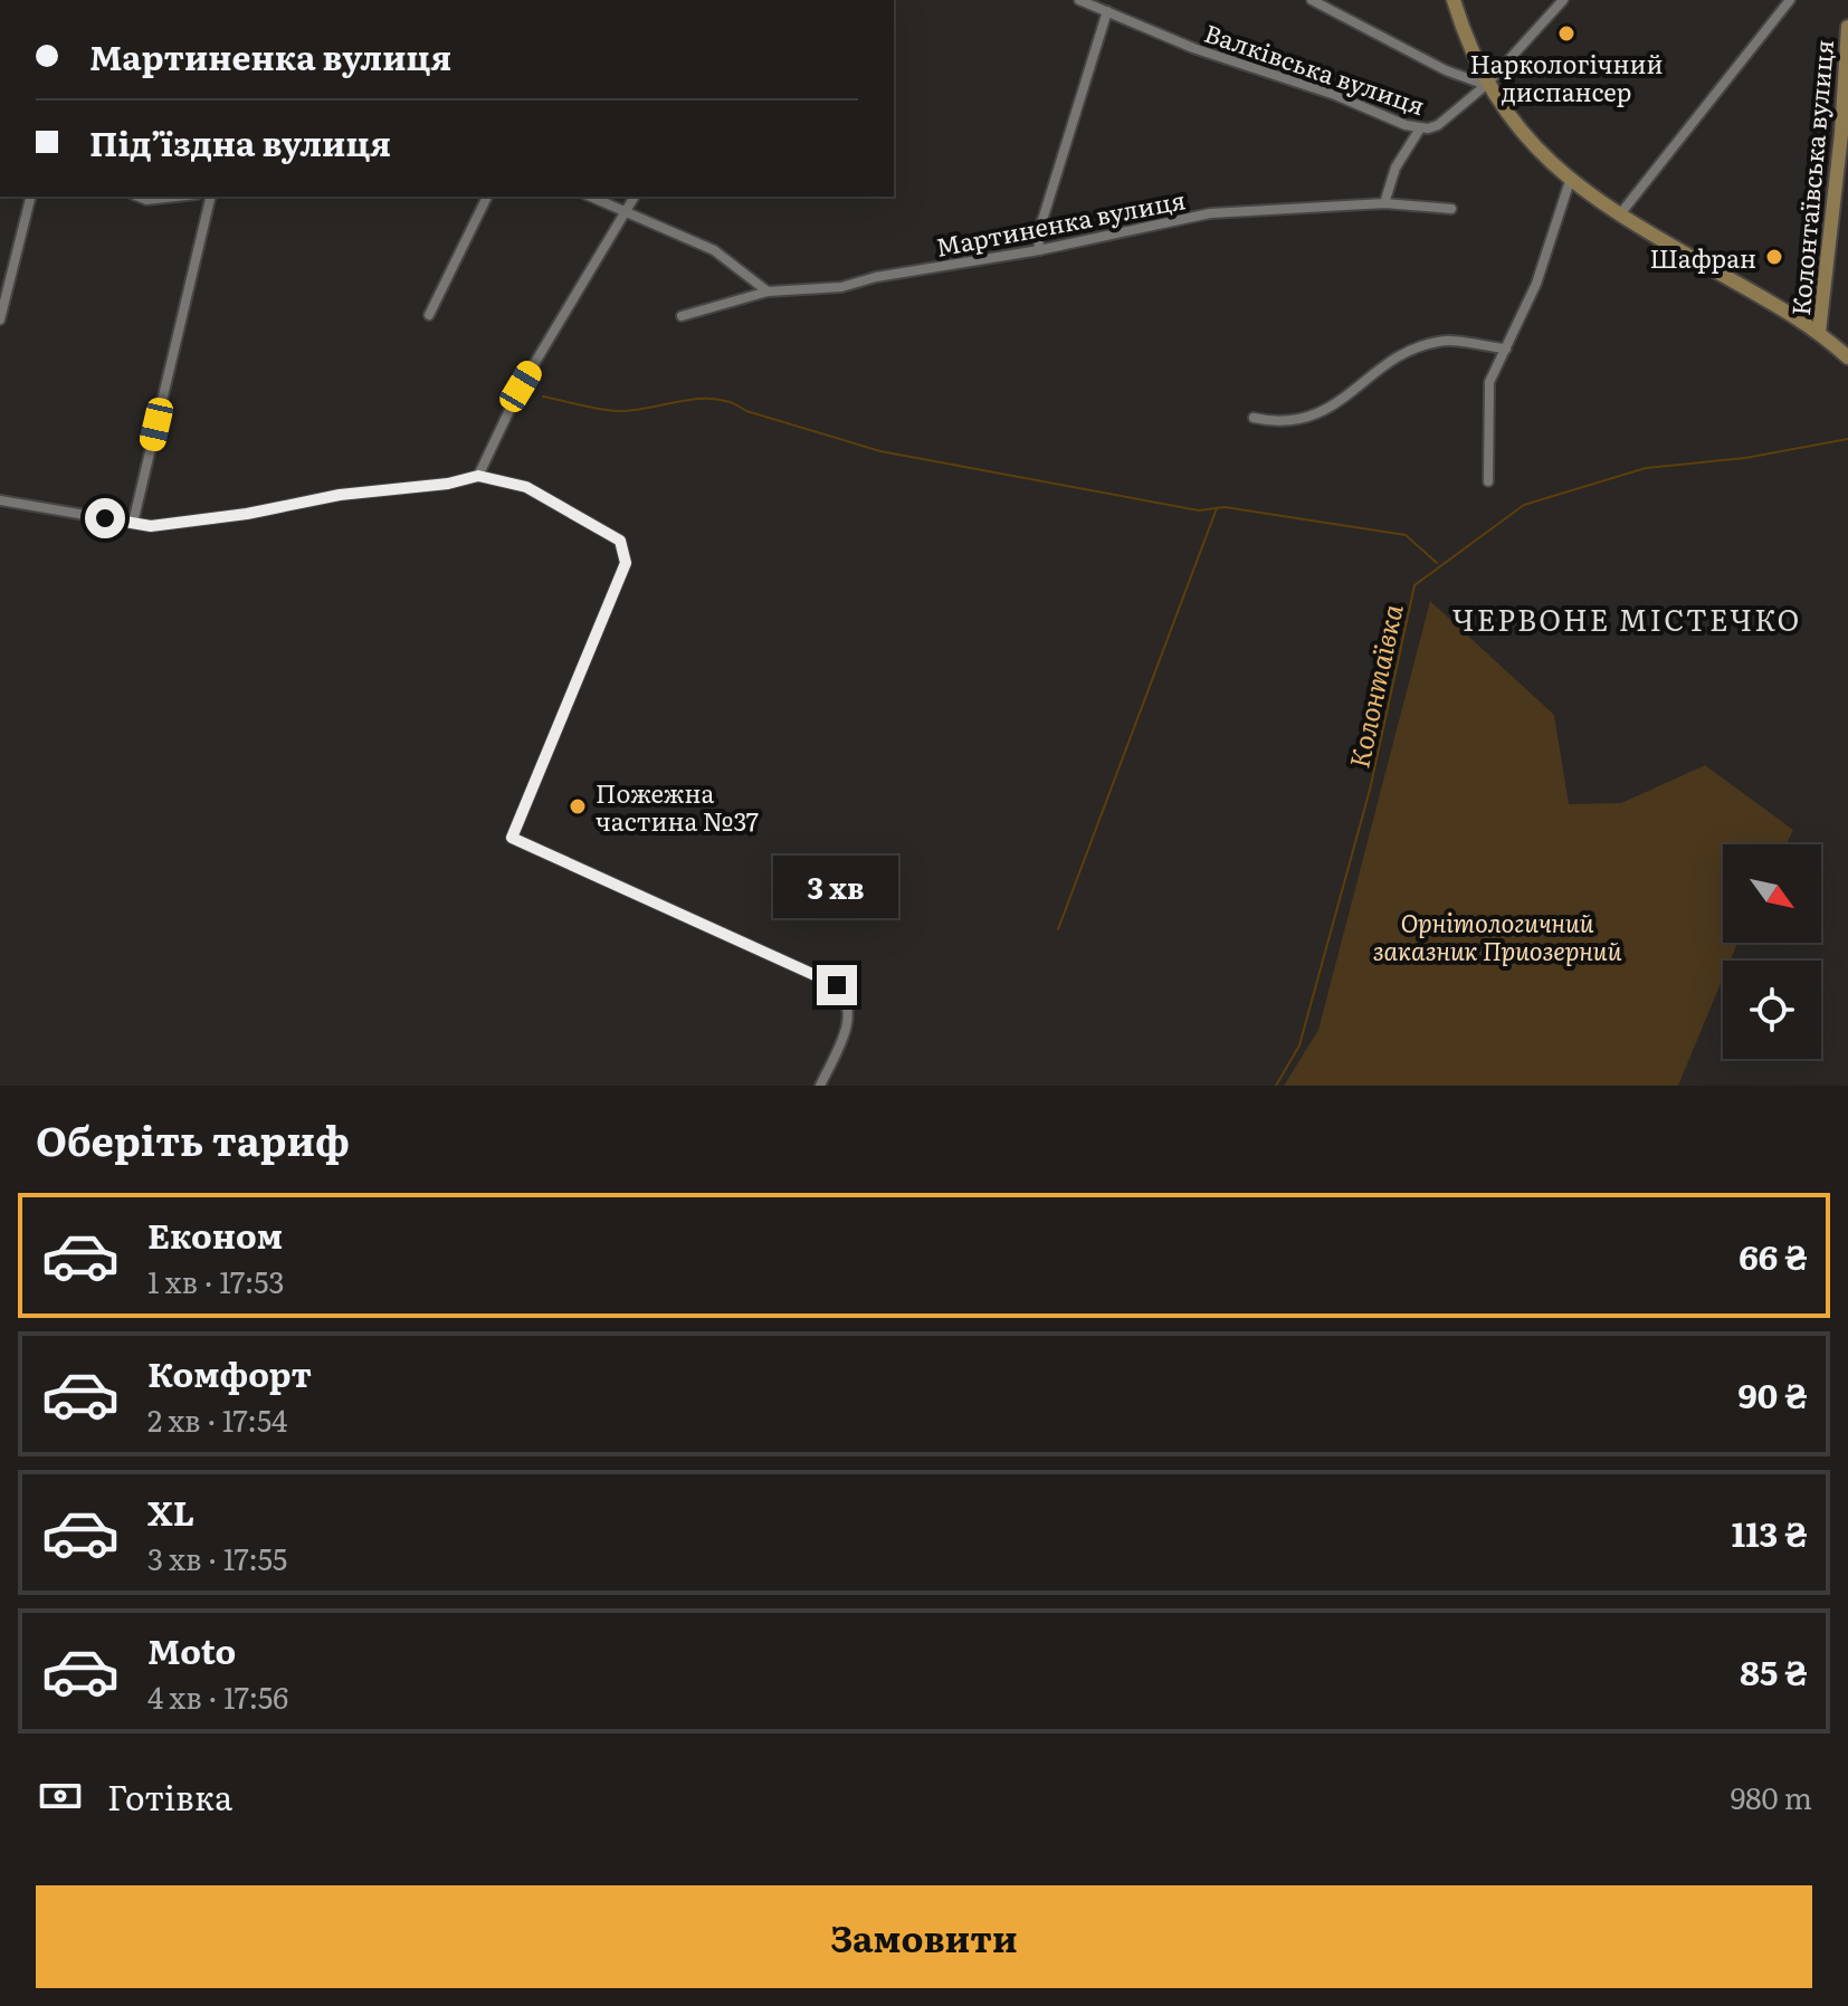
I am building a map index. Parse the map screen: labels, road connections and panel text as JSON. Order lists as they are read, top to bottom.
{
  "streets": {
    "main road": ["Колонтаївська вулиця"],
    "street": ["Валківська вулиця", "Мартиненка вулиця"]
  },
  "districts": ["ЧЕРВОНЕ МІСТЕЧКО"],
  "water": ["Колонтаївка"],
  "parks": ["Орнiтологичний заказник Приозерний"],
  "places": ["Наркологічний диспансер", "Шафран", "Пожежна частина №37"],
  "north": "bottom right",
  "page": {
    "banner": ["Мартиненка вулиця", "Під’їздна вулиця"],
    "bubble": "3 хв",
    "heading": "Оберіть тариф",
    "list": [
      {
        "name": "Економ",
        "note": "1 хв · 17:53",
        "value": "66 ₴"
      },
      {
        "name": "Комфорт",
        "note": "2 хв · 17:54",
        "value": "90 ₴"
      },
      {
        "name": "XL",
        "note": "3 хв · 17:55",
        "value": "113 ₴"
      },
      {
        "name": "Moto",
        "note": "4 хв · 17:56",
        "value": "85 ₴"
      }
    ],
    "pay": ["Готівка", "980 m"],
    "buttons": "Замовити"
  }
}
